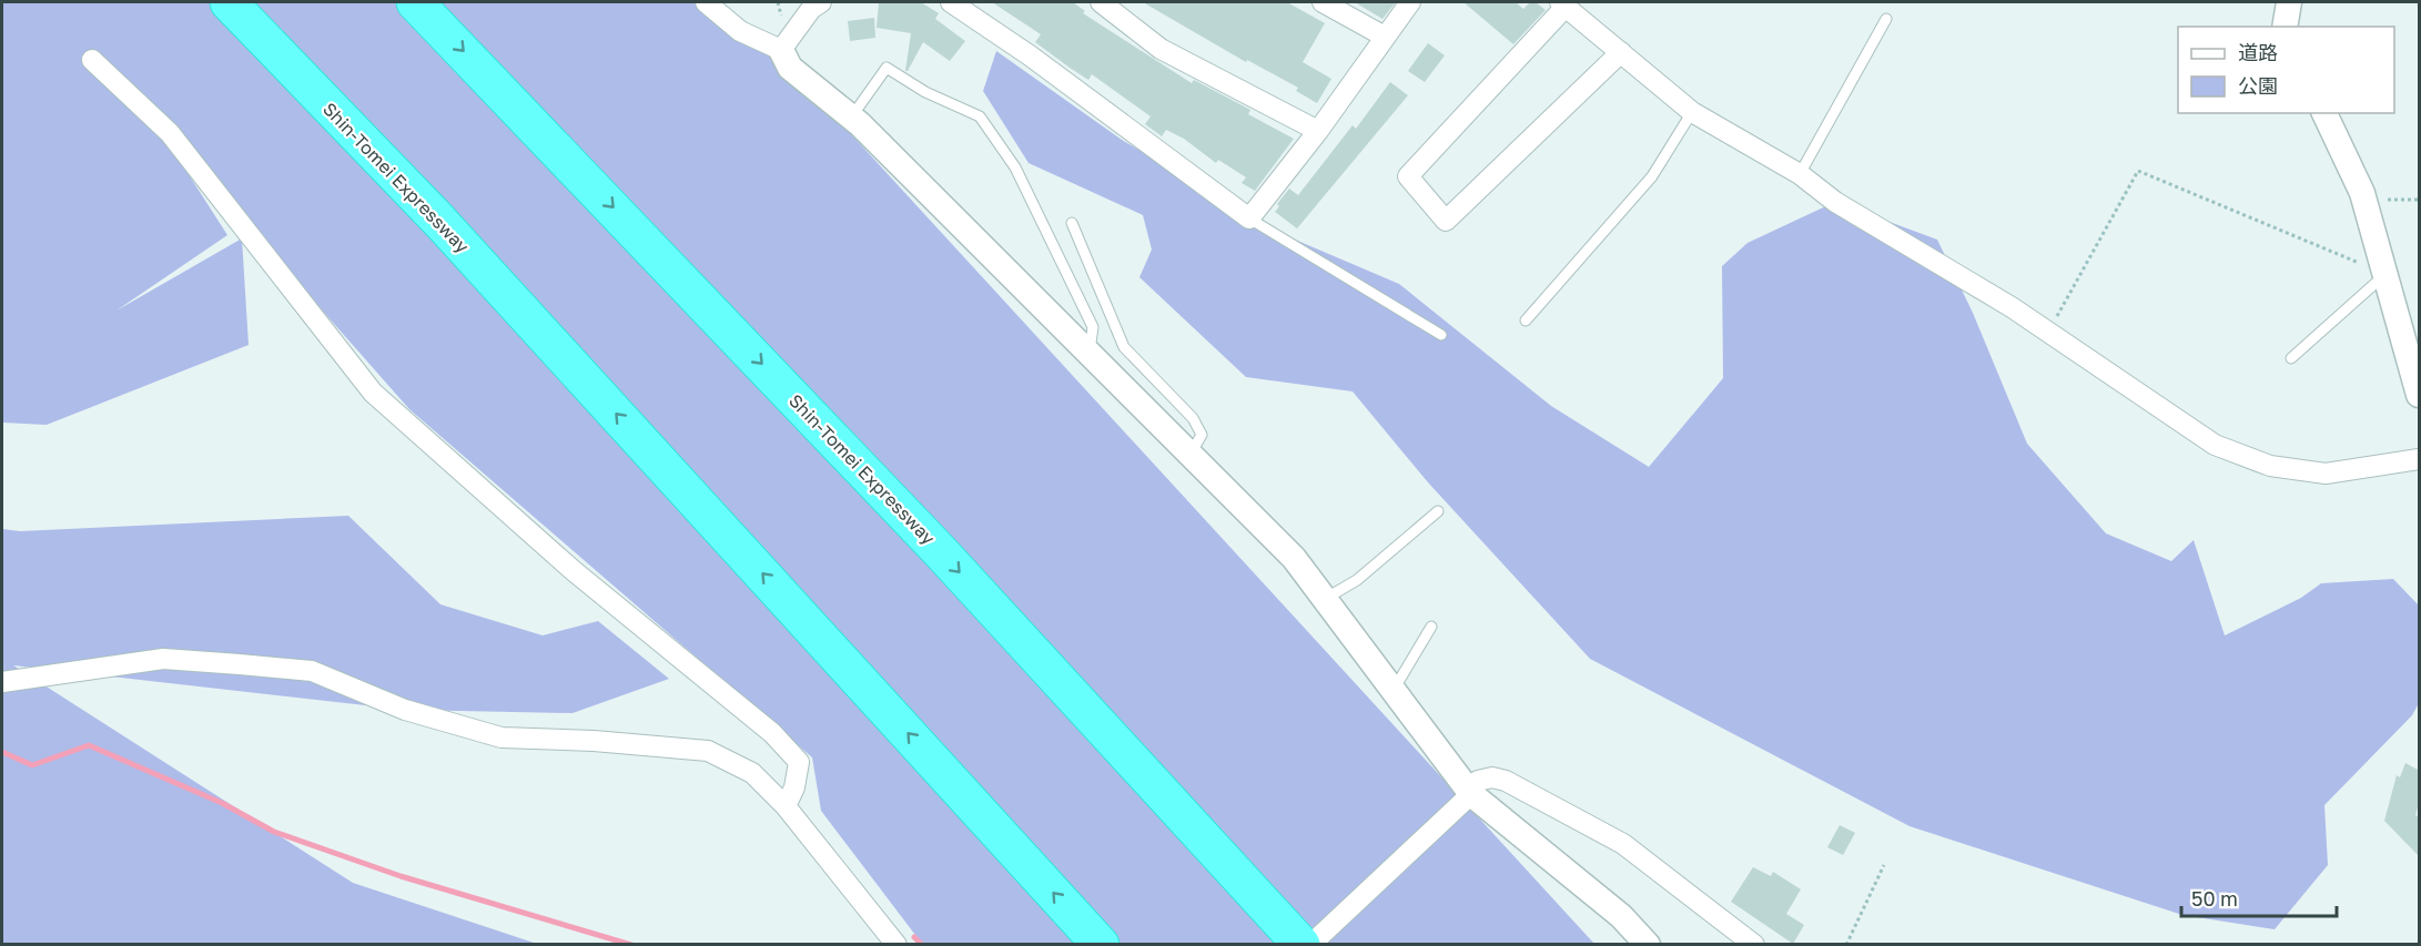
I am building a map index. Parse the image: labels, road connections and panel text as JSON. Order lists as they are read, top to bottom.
{
  "streets": {
    "highway": ["Shin-Tomei Expressway"]
  },
  "legend": ["道路", "公園"],
  "scale_bar": "50 m"
}
